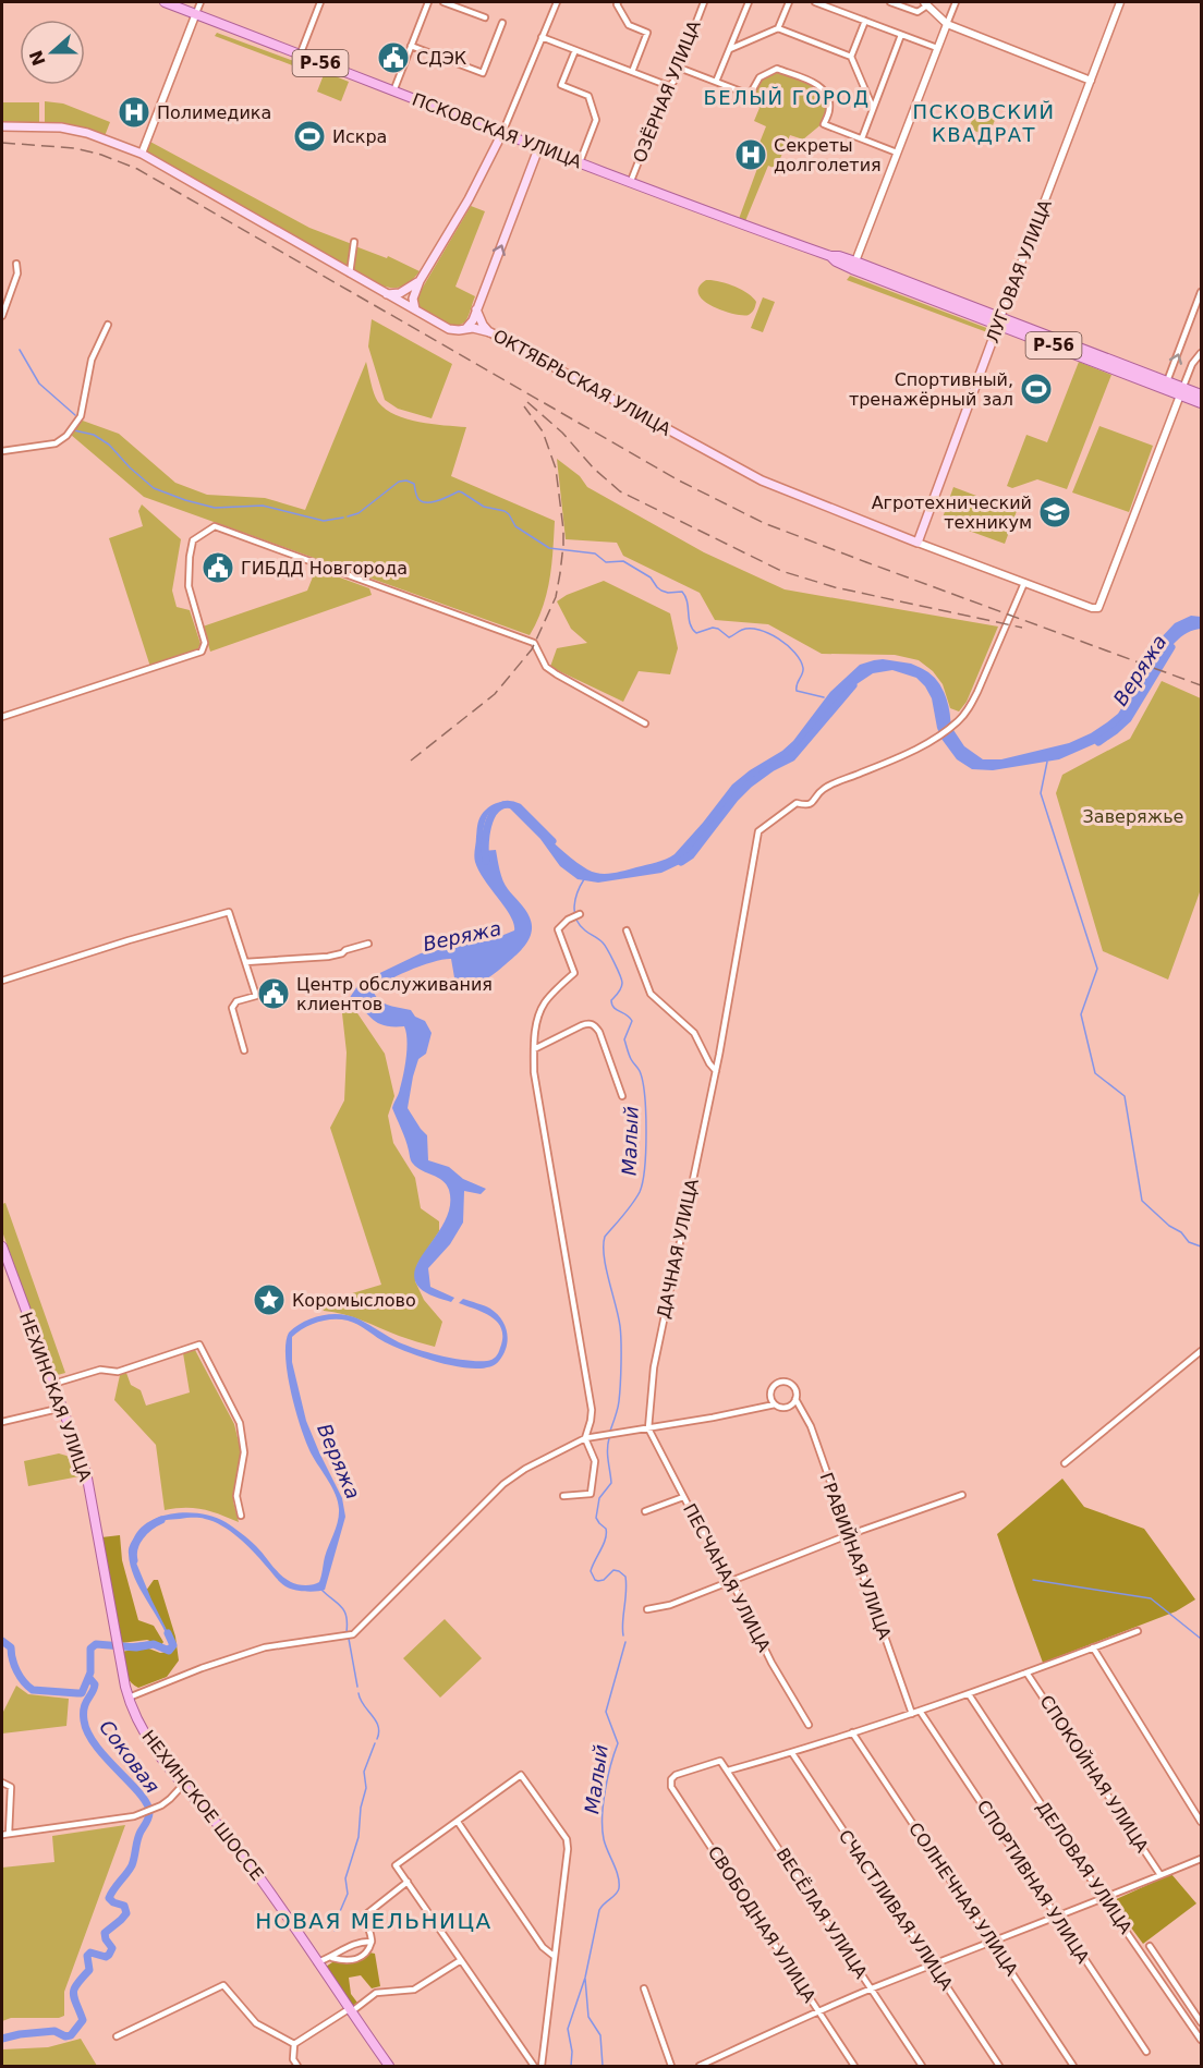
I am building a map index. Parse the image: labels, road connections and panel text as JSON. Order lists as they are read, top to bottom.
{
  "streets": {
    "main road": [
      "Р-56",
      "ПСКОВСКАЯ УЛИЦА",
      "ЛУГОВАЯ УЛИЦА",
      "ОКТЯБРЬСКАЯ УЛИЦА",
      "НЕХИНСКАЯ УЛИЦА",
      "НЕХИНСКОЕ ШОССЕ"
    ],
    "street": [
      "ОЗЁРНАЯ УЛИЦА",
      "ДАЧНАЯ УЛИЦА",
      "ГРАВИЙНАЯ УЛИЦА",
      "ПЕСЧАНАЯ УЛИЦА",
      "СПОКОЙНАЯ УЛИЦА",
      "ДЕЛОВАЯ УЛИЦА",
      "СПОРТИВНАЯ УЛИЦА",
      "СОЛНЕЧНАЯ УЛИЦА",
      "СЧАСТЛИВАЯ УЛИЦА",
      "ВЕСЁЛАЯ УЛИЦА",
      "СВОБОДНАЯ УЛИЦА"
    ]
  },
  "crossings": [
    ["ОЗЁРНАЯ УЛИЦА", "ПСКОВСКАЯ УЛИЦА"],
    ["ПСКОВСКАЯ УЛИЦА", "ЛУГОВАЯ УЛИЦА"],
    ["ПСКОВСКАЯ УЛИЦА", "ОКТЯБРЬСКАЯ УЛИЦА"],
    ["ЛУГОВАЯ УЛИЦА", "ОКТЯБРЬСКАЯ УЛИЦА"],
    ["ОКТЯБРЬСКАЯ УЛИЦА", "ДАЧНАЯ УЛИЦА"],
    ["ДАЧНАЯ УЛИЦА", "ПЕСЧАНАЯ УЛИЦА"],
    ["НЕХИНСКАЯ УЛИЦА", "НЕХИНСКОЕ ШОССЕ"],
    ["ВЕСЁЛАЯ УЛИЦА", "СВОБОДНАЯ УЛИЦА"]
  ],
  "districts": ["БЕЛЫЙ ГОРОД", "ПСКОВСКИЙ КВАДРАТ", "НОВАЯ МЕЛЬНИЦА"],
  "water": ["Веряжа", "Малый", "Соковая"],
  "parks": ["Заверяжье"],
  "places": {
    "public building": ["СДЭК", "ГИБДД Новгорода", "Центр обслуживания клиентов"],
    "hospital": ["Полимедика", "Секреты долголетия"],
    "sports": ["Искра", "Спортивный, тренажёрный зал"],
    "school or university": ["Агротехнический техникум"],
    "place": ["Коромыслово"]
  },
  "north": "left"
}
